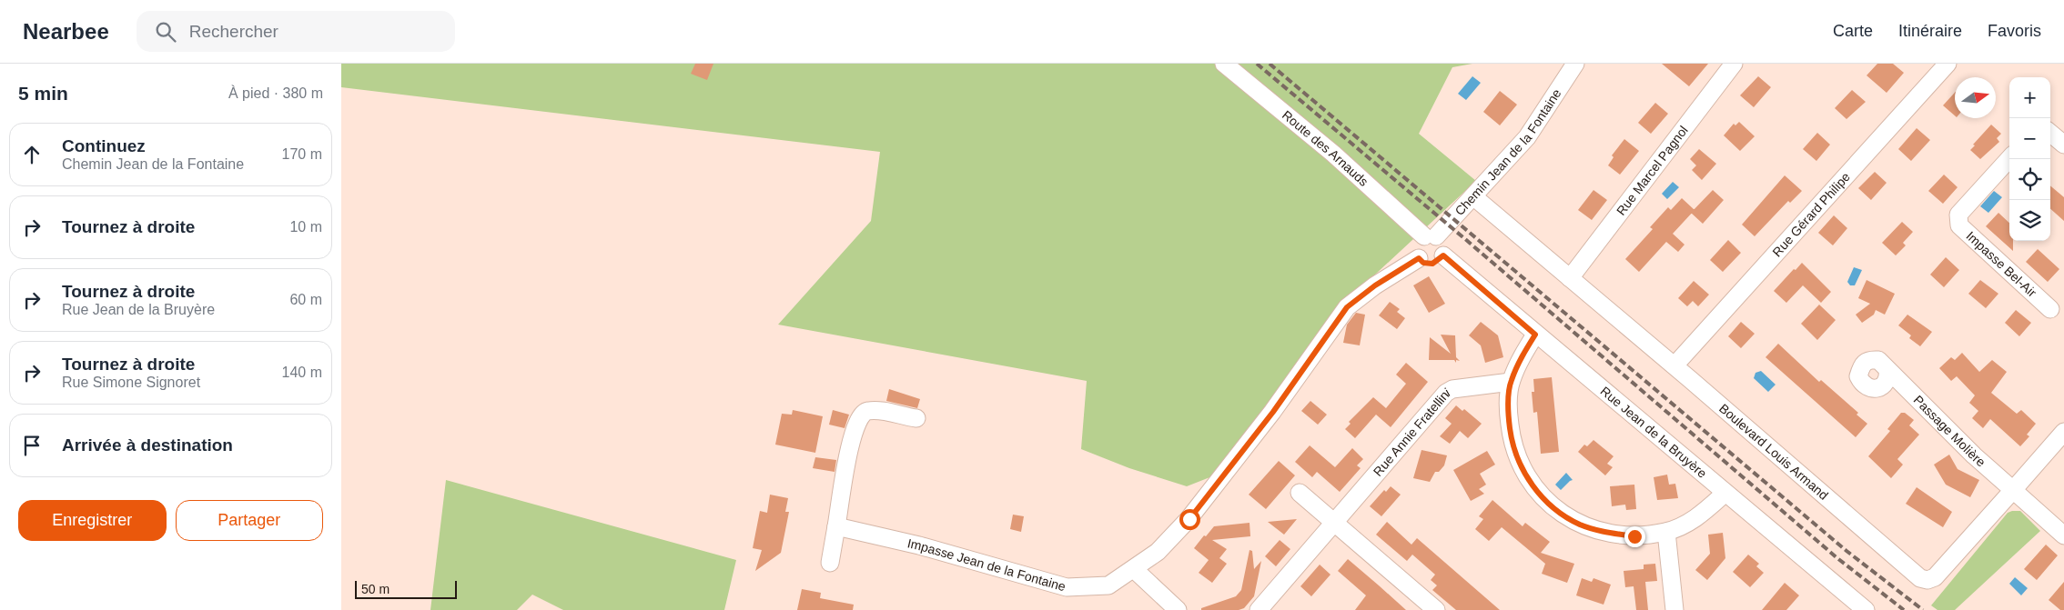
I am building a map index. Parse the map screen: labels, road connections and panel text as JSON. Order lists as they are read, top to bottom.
{
  "streets": {
    "street": [
      "Route des Arnauds",
      "Chemin Jean de la Fontaine",
      "Rue Marcel Pagnol",
      "Rue Gérard Philipe",
      "Impasse Bel-Air",
      "Passage Molière",
      "Rue Jean de la Bruyère",
      "Rue Annie Fratellini",
      "Boulevard Louis Armand",
      "Impasse Jean de la Fontaine"
    ]
  },
  "crossings": [
    ["Route des Arnauds", "Chemin Jean de la Fontaine"],
    ["Route des Arnauds", "Rue Jean de la Bruyère"],
    ["Chemin Jean de la Fontaine", "Rue Jean de la Bruyère"],
    ["Chemin Jean de la Fontaine", "Boulevard Louis Armand"],
    ["Rue Marcel Pagnol", "Boulevard Louis Armand"],
    ["Rue Gérard Philipe", "Boulevard Louis Armand"],
    ["Passage Molière", "Boulevard Louis Armand"]
  ],
  "scale_bar": "50 m",
  "north": "right",
  "page": {
    "header": "Nearbee",
    "search": "Rechercher",
    "nav": ["Carte", "Itinéraire", "Favoris"],
    "heading": ["5 min", "À pied · 380 m"],
    "map_buttons": ["+", "−"],
    "list": [
      ["Continuez", "Chemin Jean de la Fontaine", "170 m"],
      ["Tournez à droite", "10 m"],
      ["Tournez à droite", "Rue Jean de la Bruyère", "60 m"],
      ["Tournez à droite", "Rue Simone Signoret", "140 m"],
      "Arrivée à destination"
    ],
    "buttons": ["Enregistrer", "Partager"],
    "scale": "50 m"
  }
}
